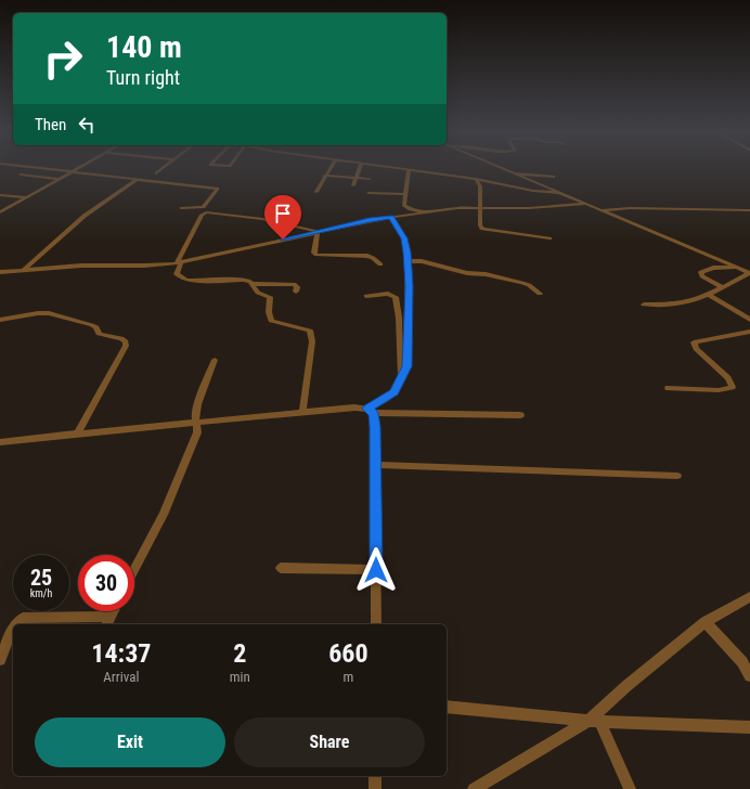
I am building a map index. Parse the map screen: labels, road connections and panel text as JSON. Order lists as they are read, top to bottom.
{
  "page": {
    "turn": ["140 m", "Turn right"],
    "then": "Then",
    "speed": "25 km/h",
    "limit": "30",
    "eta": [
      "14:37",
      "Arrival",
      "2",
      "min",
      "660",
      "m"
    ],
    "buttons": ["Exit", "Share"]
  }
}
